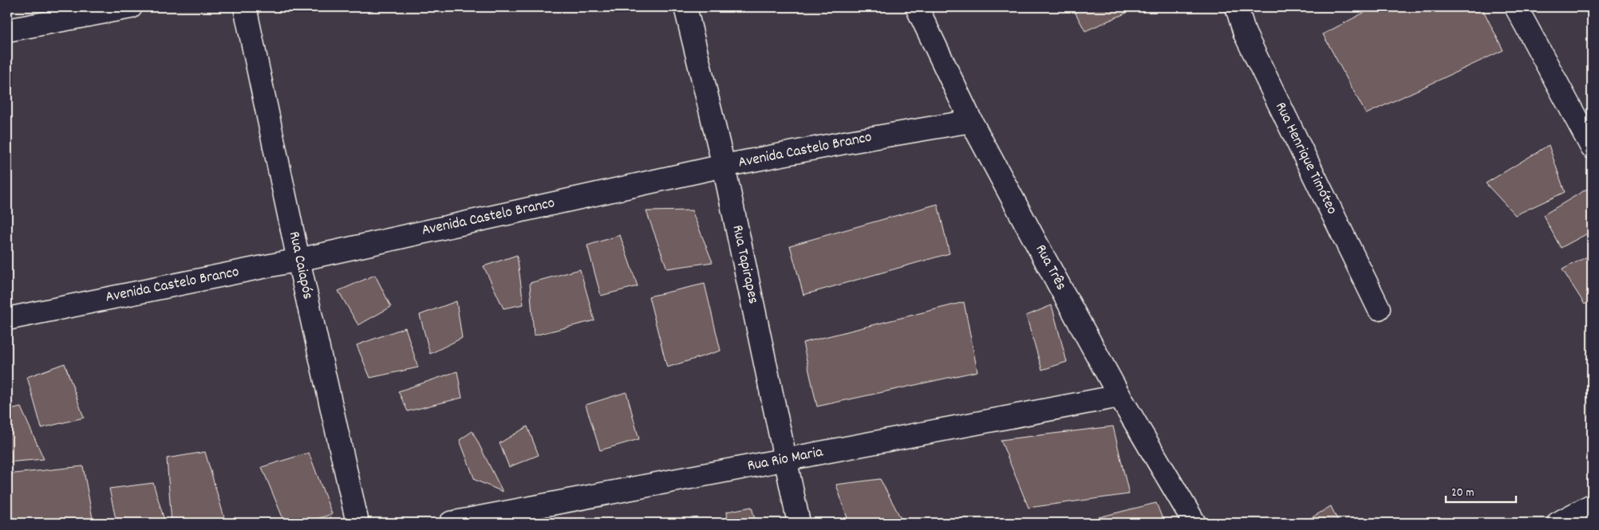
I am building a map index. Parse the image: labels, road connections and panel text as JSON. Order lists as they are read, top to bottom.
{
  "streets": {
    "street": [
      "Avenida Castelo Branco",
      "Rua Henrique Timóteo",
      "Rua Tapirapes",
      "Rua Caiapós",
      "Rua Três",
      "Rua Rio Maria"
    ]
  },
  "crossings": [
    ["Avenida Castelo Branco", "Rua Tapirapes"],
    ["Avenida Castelo Branco", "Rua Caiapós"],
    ["Avenida Castelo Branco", "Rua Três"],
    ["Rua Tapirapes", "Rua Rio Maria"],
    ["Rua Três", "Rua Rio Maria"]
  ],
  "scale_bar": "20 m"
}
